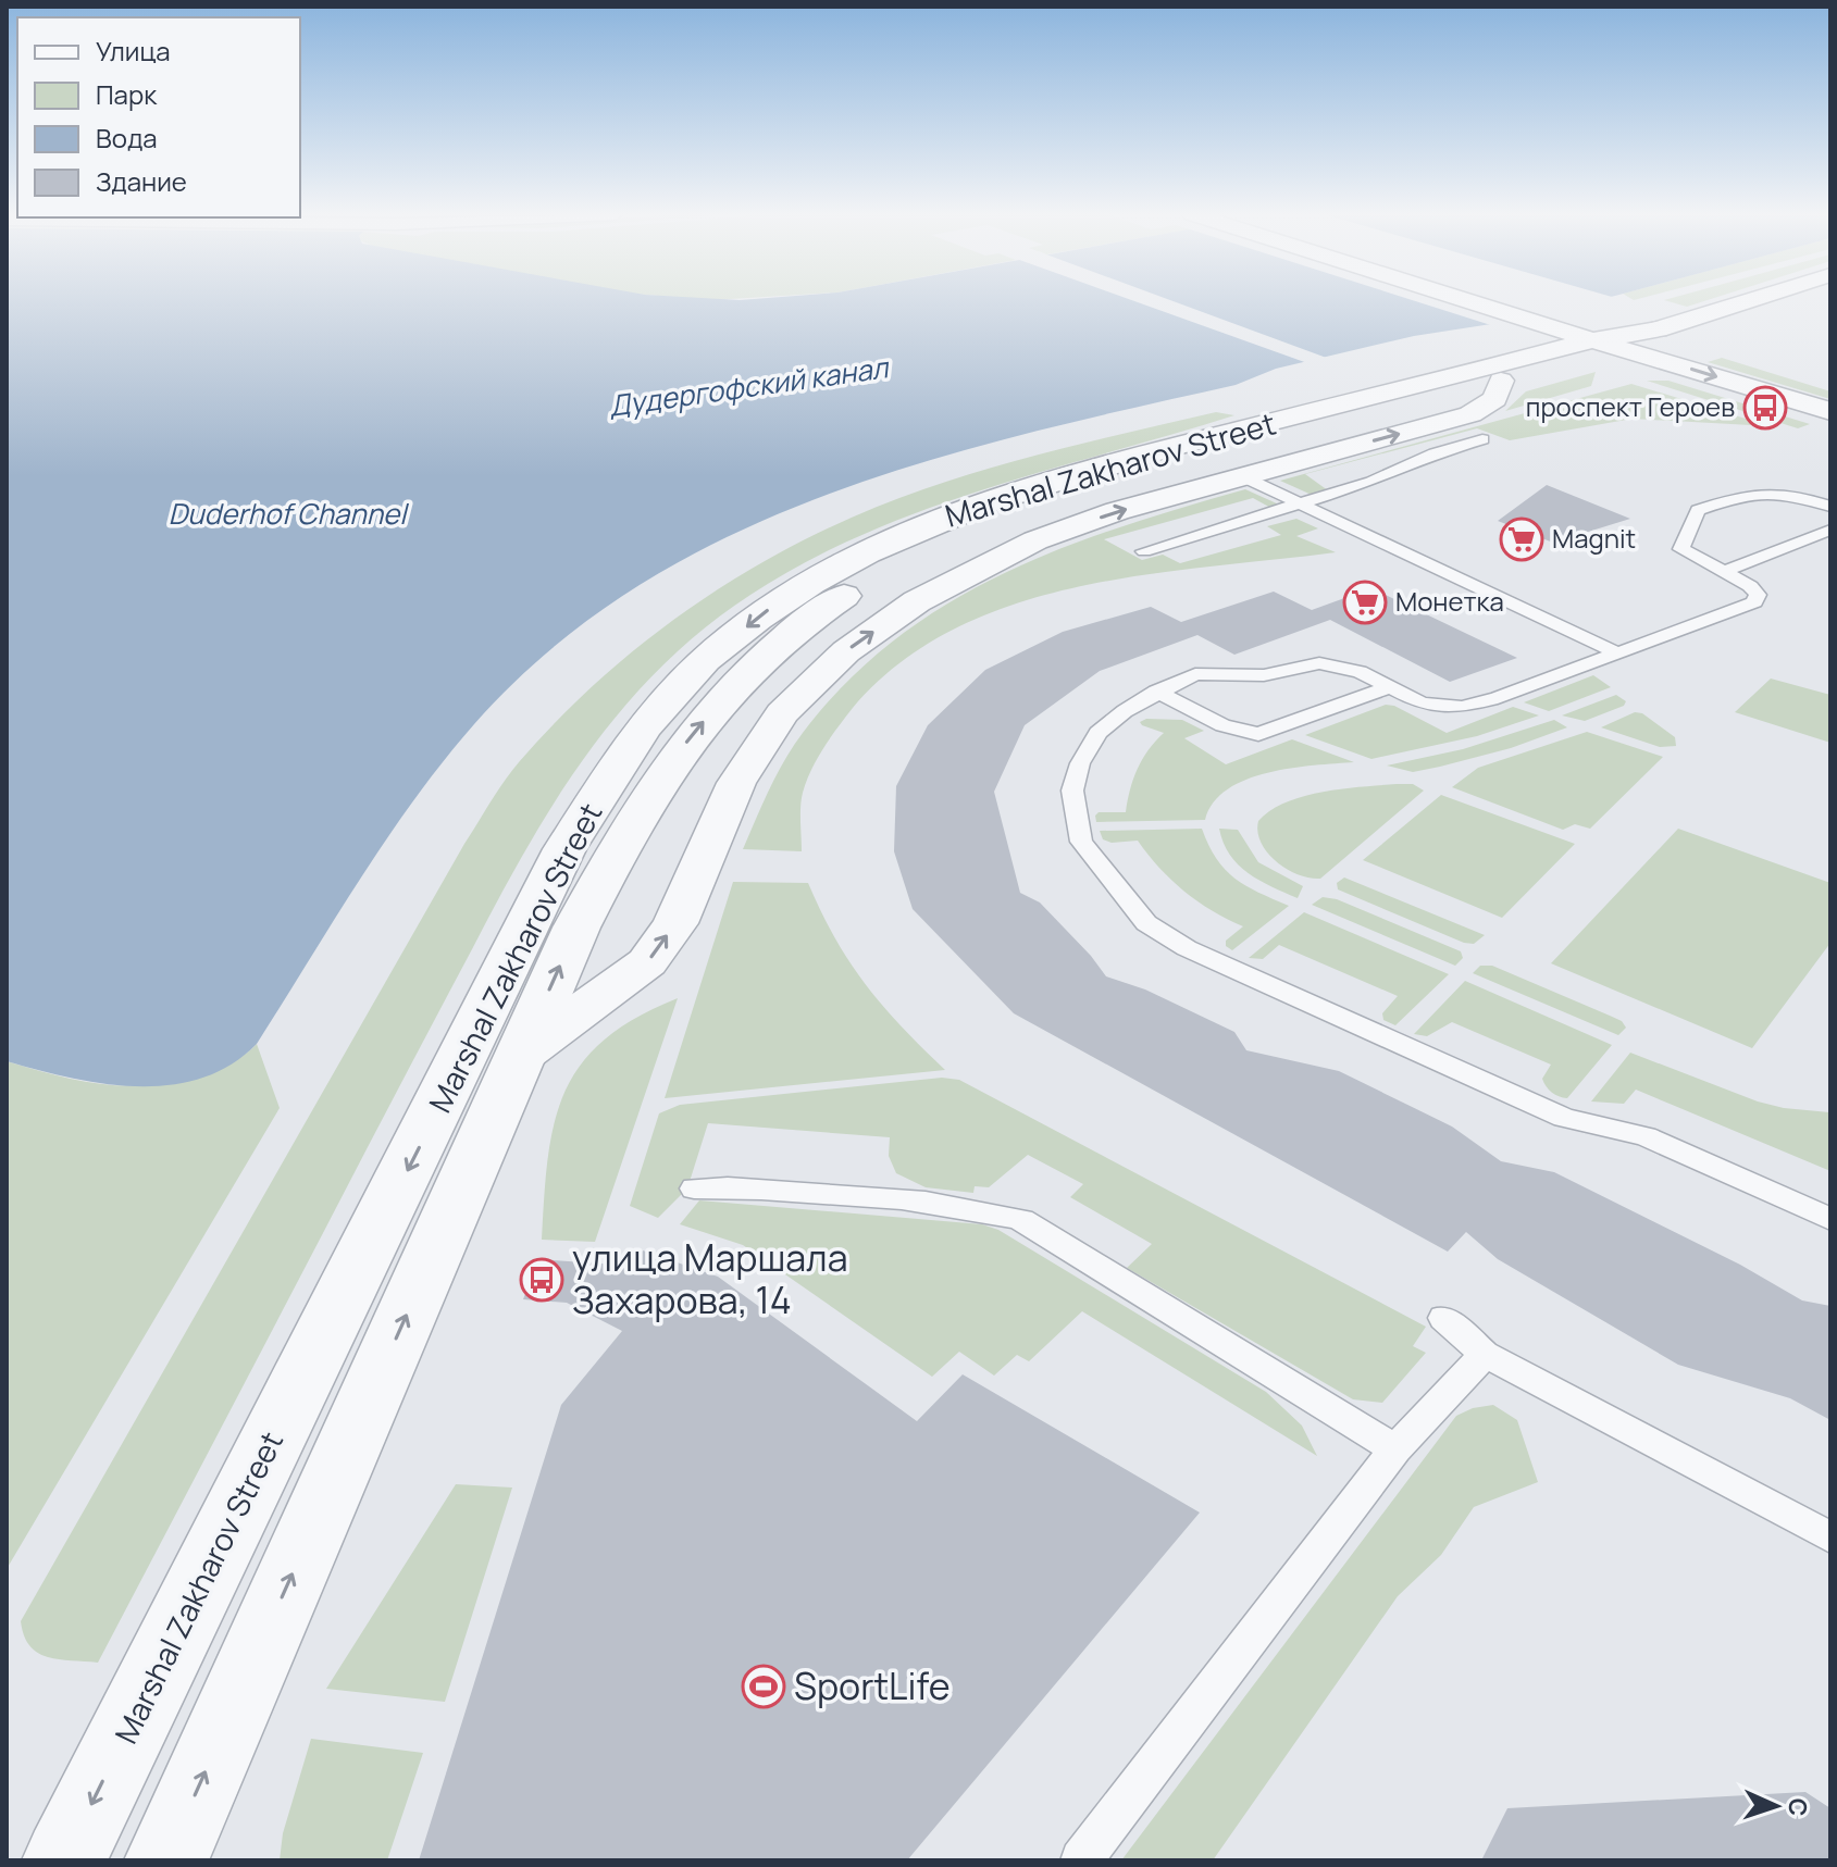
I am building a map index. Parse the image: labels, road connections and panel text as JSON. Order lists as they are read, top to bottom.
{
  "streets": {
    "street": ["Marshal Zakharov Street"]
  },
  "water": ["Дудергофский канал", "Duderhof Channel"],
  "places": {
    "bus stop": ["проспект Героев", "улица Маршала Захарова, 14"],
    "supermarket": ["Magnit", "Монетка"],
    "sports": ["SportLife"]
  },
  "legend": [
    "Улица",
    "Парк",
    "Вода",
    "Здание"
  ],
  "north": "right"
}
